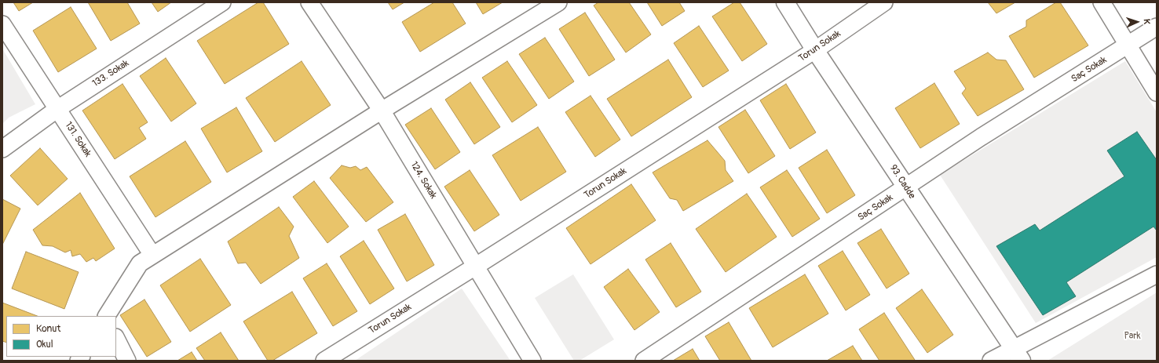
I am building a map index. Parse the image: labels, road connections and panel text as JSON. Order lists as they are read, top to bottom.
{
  "streets": {
    "main road": ["93. Cadde"],
    "street": [
      "Torun Sokak",
      "Saç Sokak",
      "133. Sokak",
      "131. Sokak",
      "124. Sokak"
    ]
  },
  "crossings": [
    ["Torun Sokak", "124. Sokak"],
    ["Torun Sokak", "93. Cadde"],
    ["Saç Sokak", "93. Cadde"],
    ["133. Sokak", "131. Sokak"]
  ],
  "parks": ["Park"],
  "legend": ["Konut", "Okul"],
  "north": "right"
}
